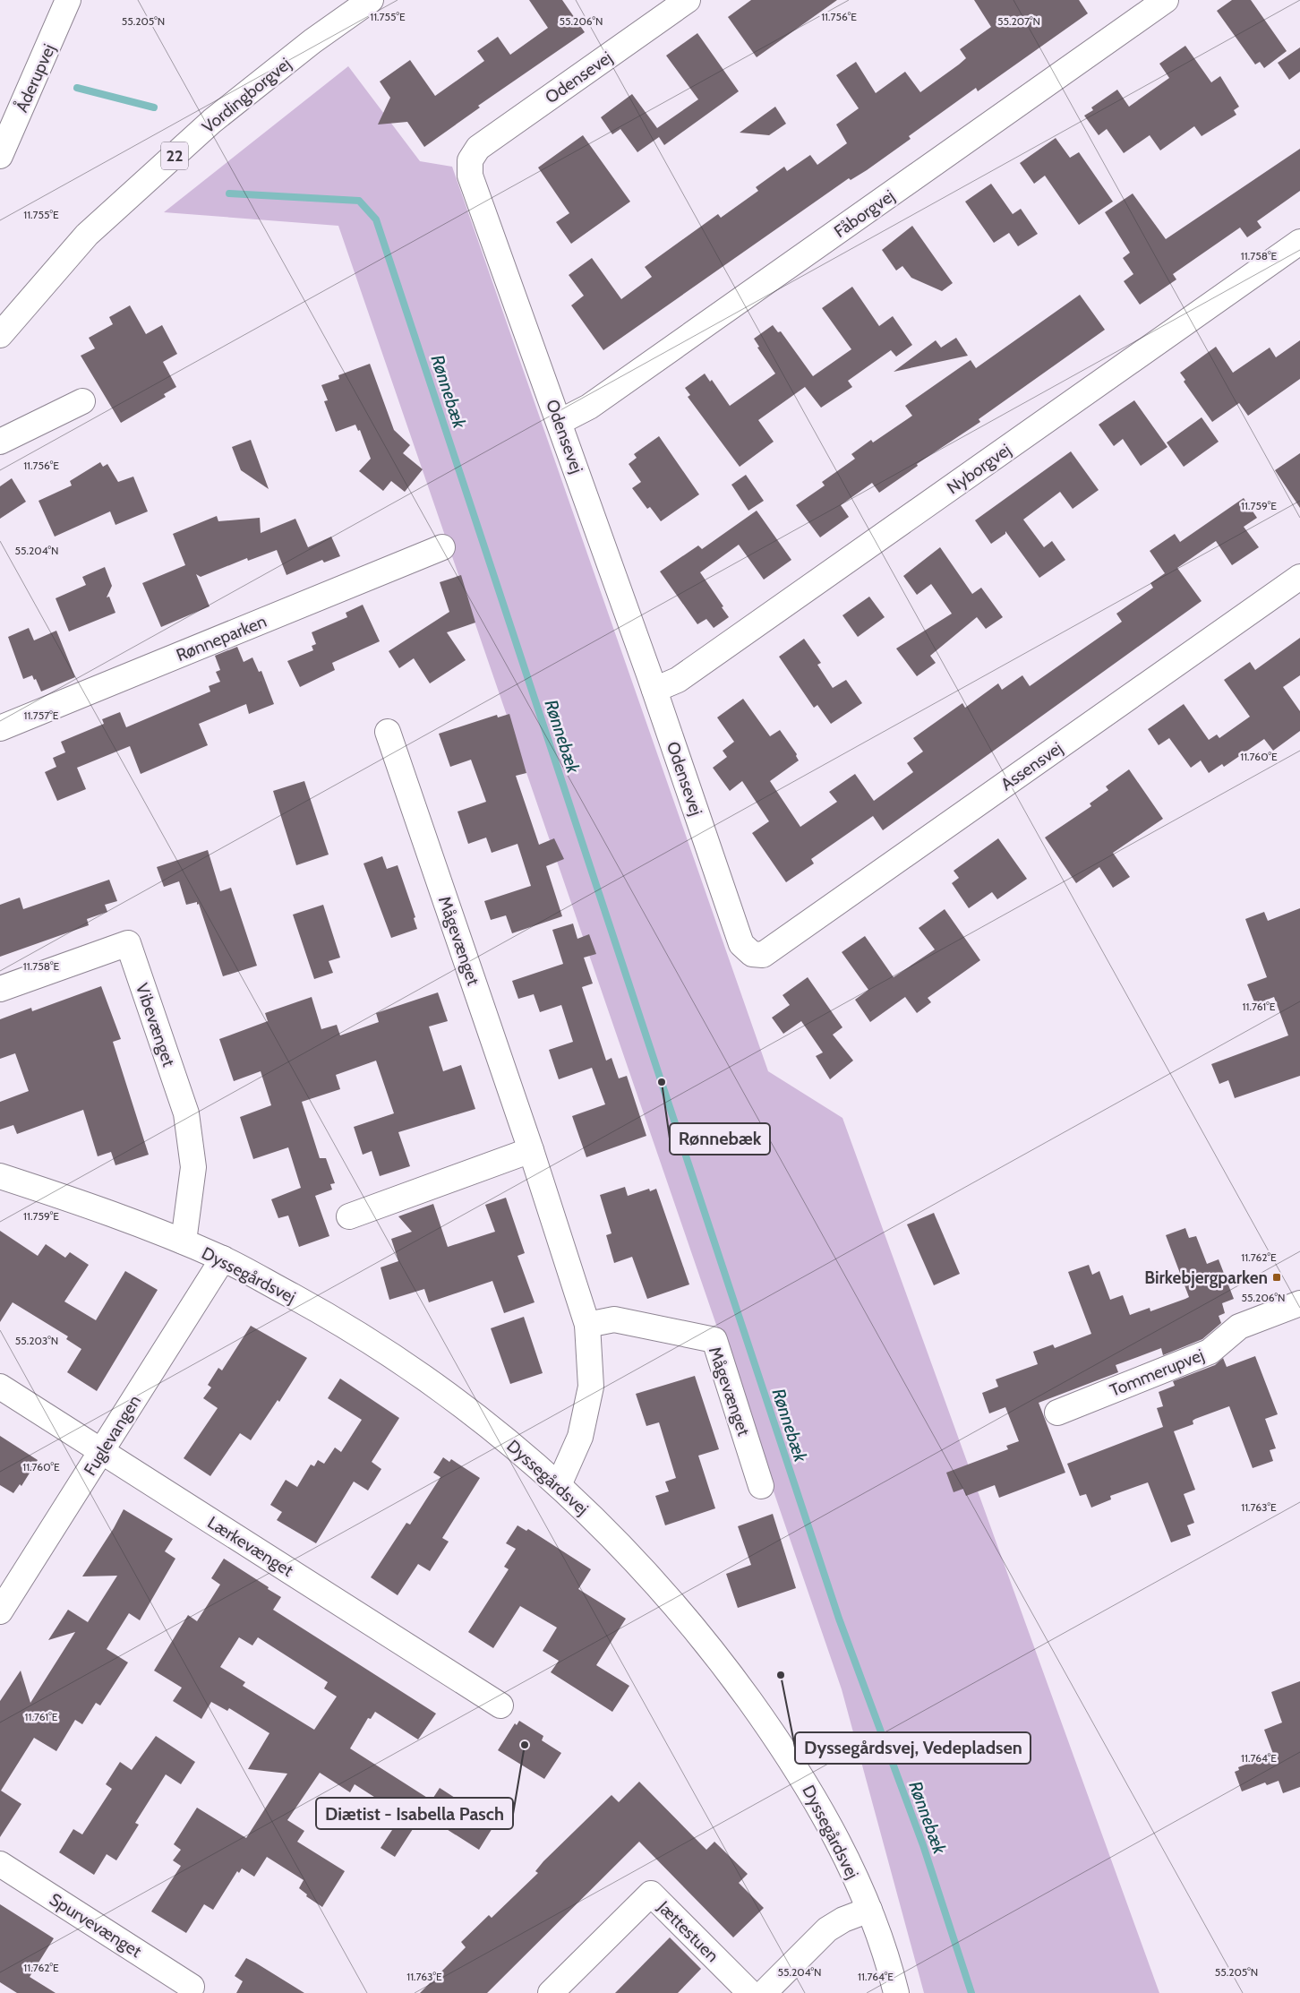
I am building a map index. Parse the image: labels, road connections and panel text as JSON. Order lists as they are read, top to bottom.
{
  "streets": {
    "street": [
      "Odensevej",
      "Åderupvej",
      "Vordingborgvej",
      "22",
      "Fåborgvej",
      "Nyborgvej",
      "Rønneparken",
      "Assensvej",
      "Mågevænget",
      "Vibevænget",
      "Dyssegårdsvej",
      "Tommerupvej",
      "Fuglevangen",
      "Lærkevænget",
      "Spurvevænget",
      "Jættestuen"
    ]
  },
  "crossings": [
    ["Odensevej", "Fåborgvej"],
    ["Odensevej", "Nyborgvej"],
    ["Odensevej", "Assensvej"],
    ["Mågevænget", "Dyssegårdsvej"],
    ["Vibevænget", "Dyssegårdsvej"],
    ["Dyssegårdsvej", "Fuglevangen"],
    ["Fuglevangen", "Lærkevænget"]
  ],
  "water": ["Rønnebæk"],
  "places": {
    "other": ["Rønnebæk", "Dyssegårdsvej, Vedepladsen", "Diætist - Isabella Pasch"],
    "transit": ["Birkebjergparken"]
  },
  "coordinates": [
    "11.755°E",
    "11.756°E",
    "55.205°N",
    "55.206°N",
    "55.207°N",
    "11.758°E",
    "11.759°E",
    "55.204°N",
    "11.757°E",
    "11.760°E",
    "11.761°E",
    "11.762°E",
    "55.203°N",
    "11.763°E",
    "11.764°E"
  ]
}
